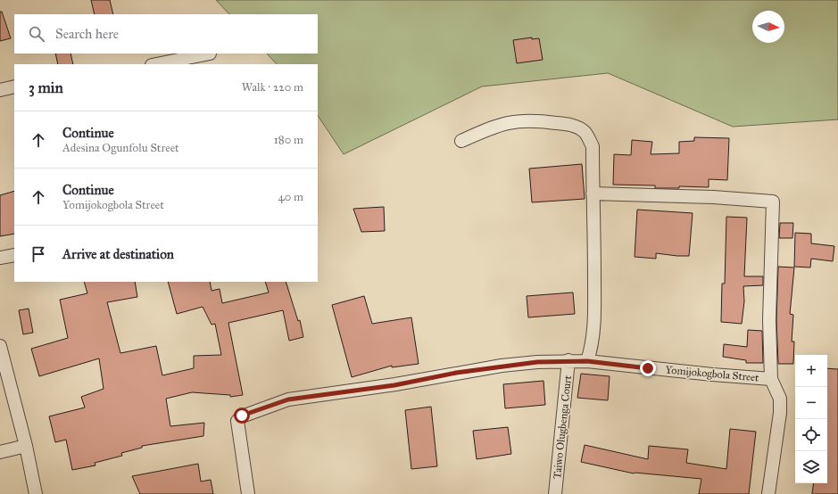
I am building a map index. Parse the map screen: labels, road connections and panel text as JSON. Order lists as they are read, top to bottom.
{
  "streets": {
    "street": ["Yomijokogbola Street", "Taiwo Olugbenga Court"]
  },
  "crossings": [
    ["Yomijokogbola Street", "Taiwo Olugbenga Court"]
  ],
  "north": "right",
  "page": {
    "search": "Search here",
    "heading": ["3 min", "Walk · 220 m"],
    "list": [
      ["Continue", "Adesina Ogunfolu Street", "180 m"],
      ["Continue", "Yomijokogbola Street", "40 m"],
      "Arrive at destination"
    ],
    "map_buttons": ["+", "−"]
  }
}
